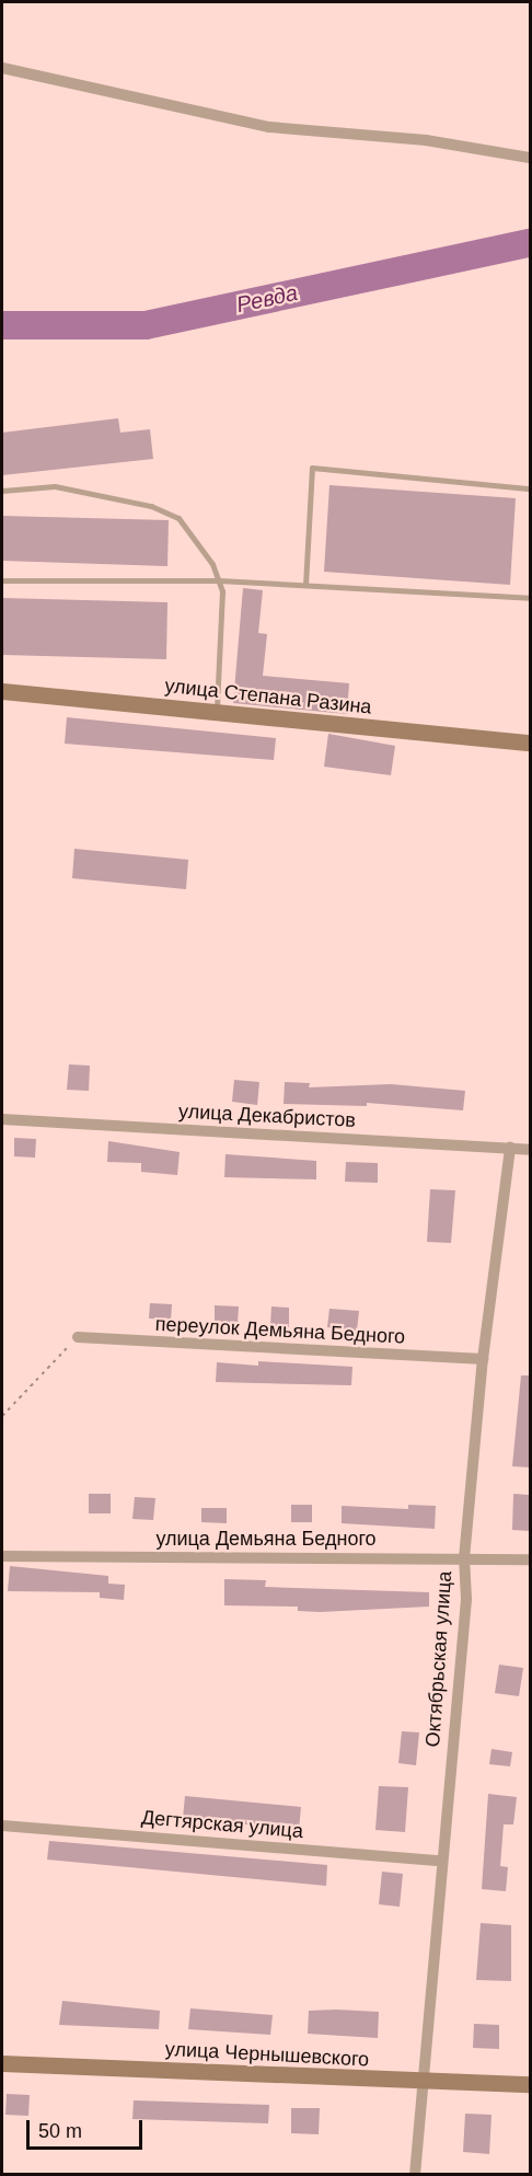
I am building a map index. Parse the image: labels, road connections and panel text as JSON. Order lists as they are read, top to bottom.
{
  "streets": {
    "street": [
      "улица Степана Разина",
      "улица Декабристов",
      "переулок Демьяна Бедного",
      "улица Демьяна Бедного",
      "Октябрьская улица",
      "Дегтярская улица",
      "улица Чернышевского"
    ]
  },
  "crossings": [
    ["улица Декабристов", "Октябрьская улица"],
    ["переулок Демьяна Бедного", "Октябрьская улица"],
    ["улица Демьяна Бедного", "Октябрьская улица"],
    ["Октябрьская улица", "Дегтярская улица"],
    ["Октябрьская улица", "улица Чернышевского"]
  ],
  "water": ["Ревда"],
  "scale_bar": "50 m"
}
